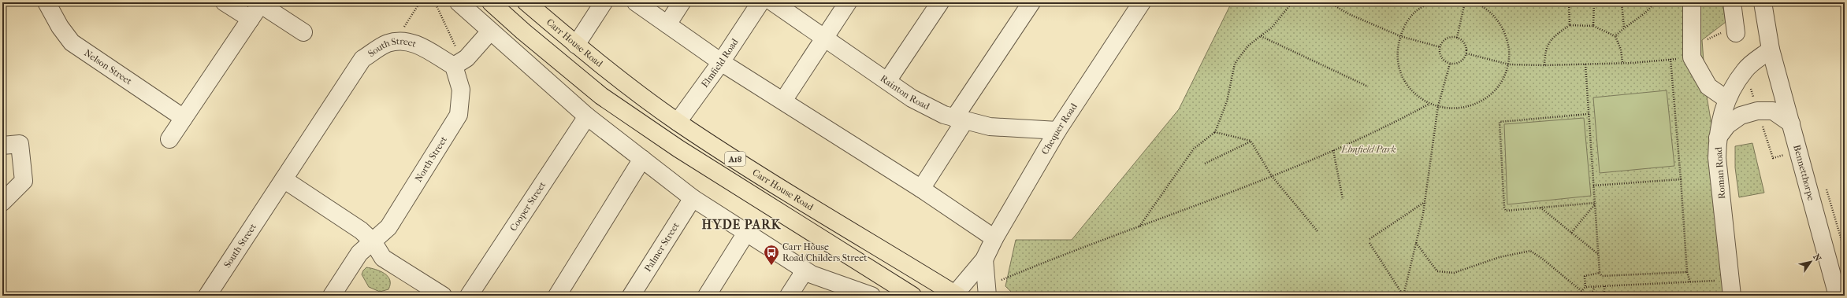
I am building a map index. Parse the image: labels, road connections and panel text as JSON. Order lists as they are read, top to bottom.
{
  "streets": {
    "highway": ["Carr House Road", "A18"],
    "street": [
      "South Street",
      "Elmfield Road",
      "Nelson Street",
      "Rainton Road",
      "Chequer Road",
      "North Street",
      "Bennetthorpe",
      "Roman Road",
      "Cooper Street",
      "Palmer Street"
    ]
  },
  "crossings": [
    ["Carr House Road", "Elmfield Road"],
    ["Carr House Road", "Chequer Road"],
    ["South Street", "North Street"],
    ["Rainton Road", "Chequer Road"],
    ["Bennetthorpe", "Roman Road"]
  ],
  "districts": ["HYDE PARK"],
  "parks": ["Elmfield Park"],
  "places": {
    "bus stop": ["Carr House Road/Childers Street"]
  },
  "north": "top right"
}
